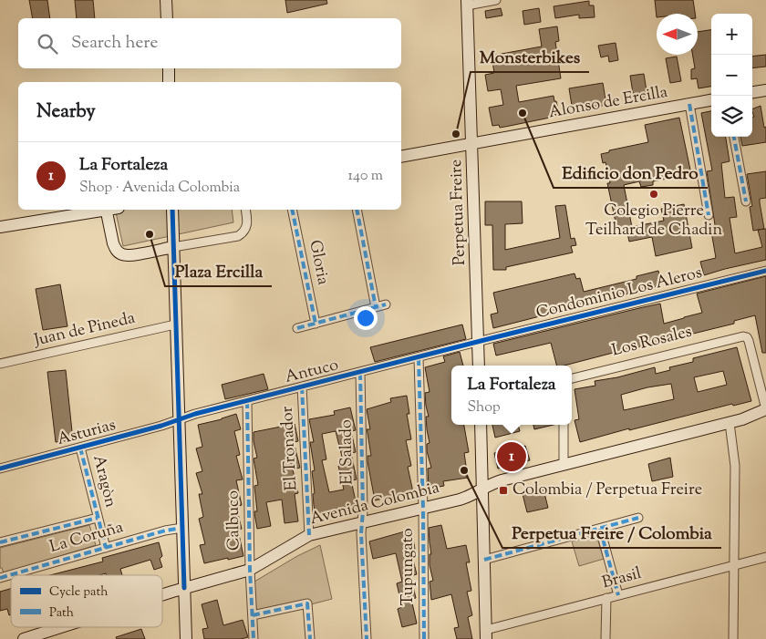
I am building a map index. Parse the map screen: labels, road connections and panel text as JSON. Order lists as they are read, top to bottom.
{
  "streets": {
    "street": [
      "Alonso de Ercilla",
      "Perpetua Freire",
      "Gloria",
      "Condominio Los Aleros",
      "Juan de Pineda",
      "Los Rosales",
      "Antuco",
      "Asturias",
      "El Tronador",
      "El Salado",
      "Aragòn",
      "Avenida Colombia",
      "Calbuco",
      "La Coruña",
      "Tupungato",
      "Brasil"
    ]
  },
  "crossings": [
    ["Alonso de Ercilla", "Perpetua Freire"],
    ["Perpetua Freire", "Condominio Los Aleros"],
    ["Perpetua Freire", "Antuco"],
    ["Condominio Los Aleros", "Antuco"],
    ["Los Rosales", "Avenida Colombia"],
    ["Antuco", "Asturias"],
    ["Antuco", "El Tronador"],
    ["Antuco", "El Salado"],
    ["Antuco", "Calbuco"],
    ["Antuco", "Tupungato"],
    ["Asturias", "Aragòn"],
    ["El Tronador", "Avenida Colombia"],
    ["El Salado", "Avenida Colombia"],
    ["Aragòn", "La Coruña"],
    ["Avenida Colombia", "Calbuco"],
    ["Avenida Colombia", "Tupungato"]
  ],
  "places": {
    "other": [
      "Edificio don Pedro",
      "Monsterbikes",
      "Colegio Pierre Teilhard de Chadin",
      "Plaza Ercilla",
      "Perpetua Freire / Colombia"
    ],
    "transit": ["Colombia / Perpetua Freire"]
  },
  "legend": ["Cycle path", "Path"],
  "north": "left",
  "page": {
    "map_buttons": ["+", "−"],
    "search": "Search here",
    "heading": "Nearby",
    "list": [
      {
        "mark": "1",
        "name": "La Fortaleza",
        "note": "Shop · Avenida Colombia",
        "value": "140 m"
      }
    ],
    "popup": ["La Fortaleza", "Shop"],
    "pins": "1"
  }
}
